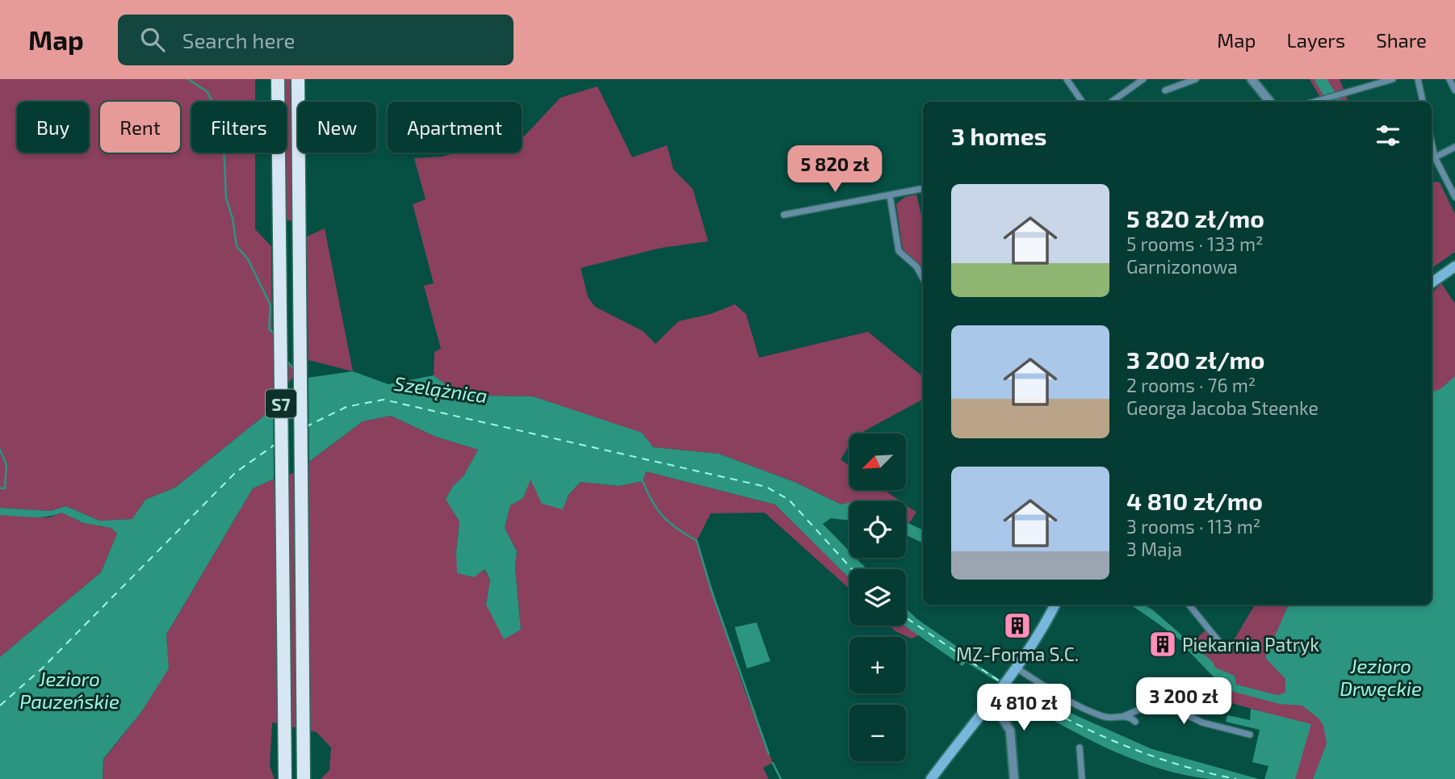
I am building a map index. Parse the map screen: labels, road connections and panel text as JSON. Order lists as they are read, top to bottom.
{
  "streets": {
    "highway": ["S7"]
  },
  "water": ["Szelążnica", "Jezioro Drwęckie", "Jezioro Pauzeńskie"],
  "places": {
    "building": ["MZ-Forma S.C.", "Piekarnia Patryk"]
  },
  "north": "bottom left",
  "page": {
    "header": "Map",
    "search": "Search here",
    "nav": ["Map", "Layers", "Share"],
    "chip": [
      "Buy",
      "Rent",
      "Filters",
      "New",
      "Apartment"
    ],
    "heading": "3 homes",
    "price": ["5 820 zł", "3 200 zł", "4 810 zł"],
    "list": [
      {
        "name": "5 820 zł/mo",
        "note": "5 rooms · 133 m² · Garnizonowa"
      },
      {
        "name": "3 200 zł/mo",
        "note": "2 rooms · 76 m² · Georga Jacoba Steenke"
      },
      {
        "name": "4 810 zł/mo",
        "note": "3 rooms · 113 m² · 3 Maja"
      }
    ],
    "map_buttons": ["+", "−"]
  }
}
